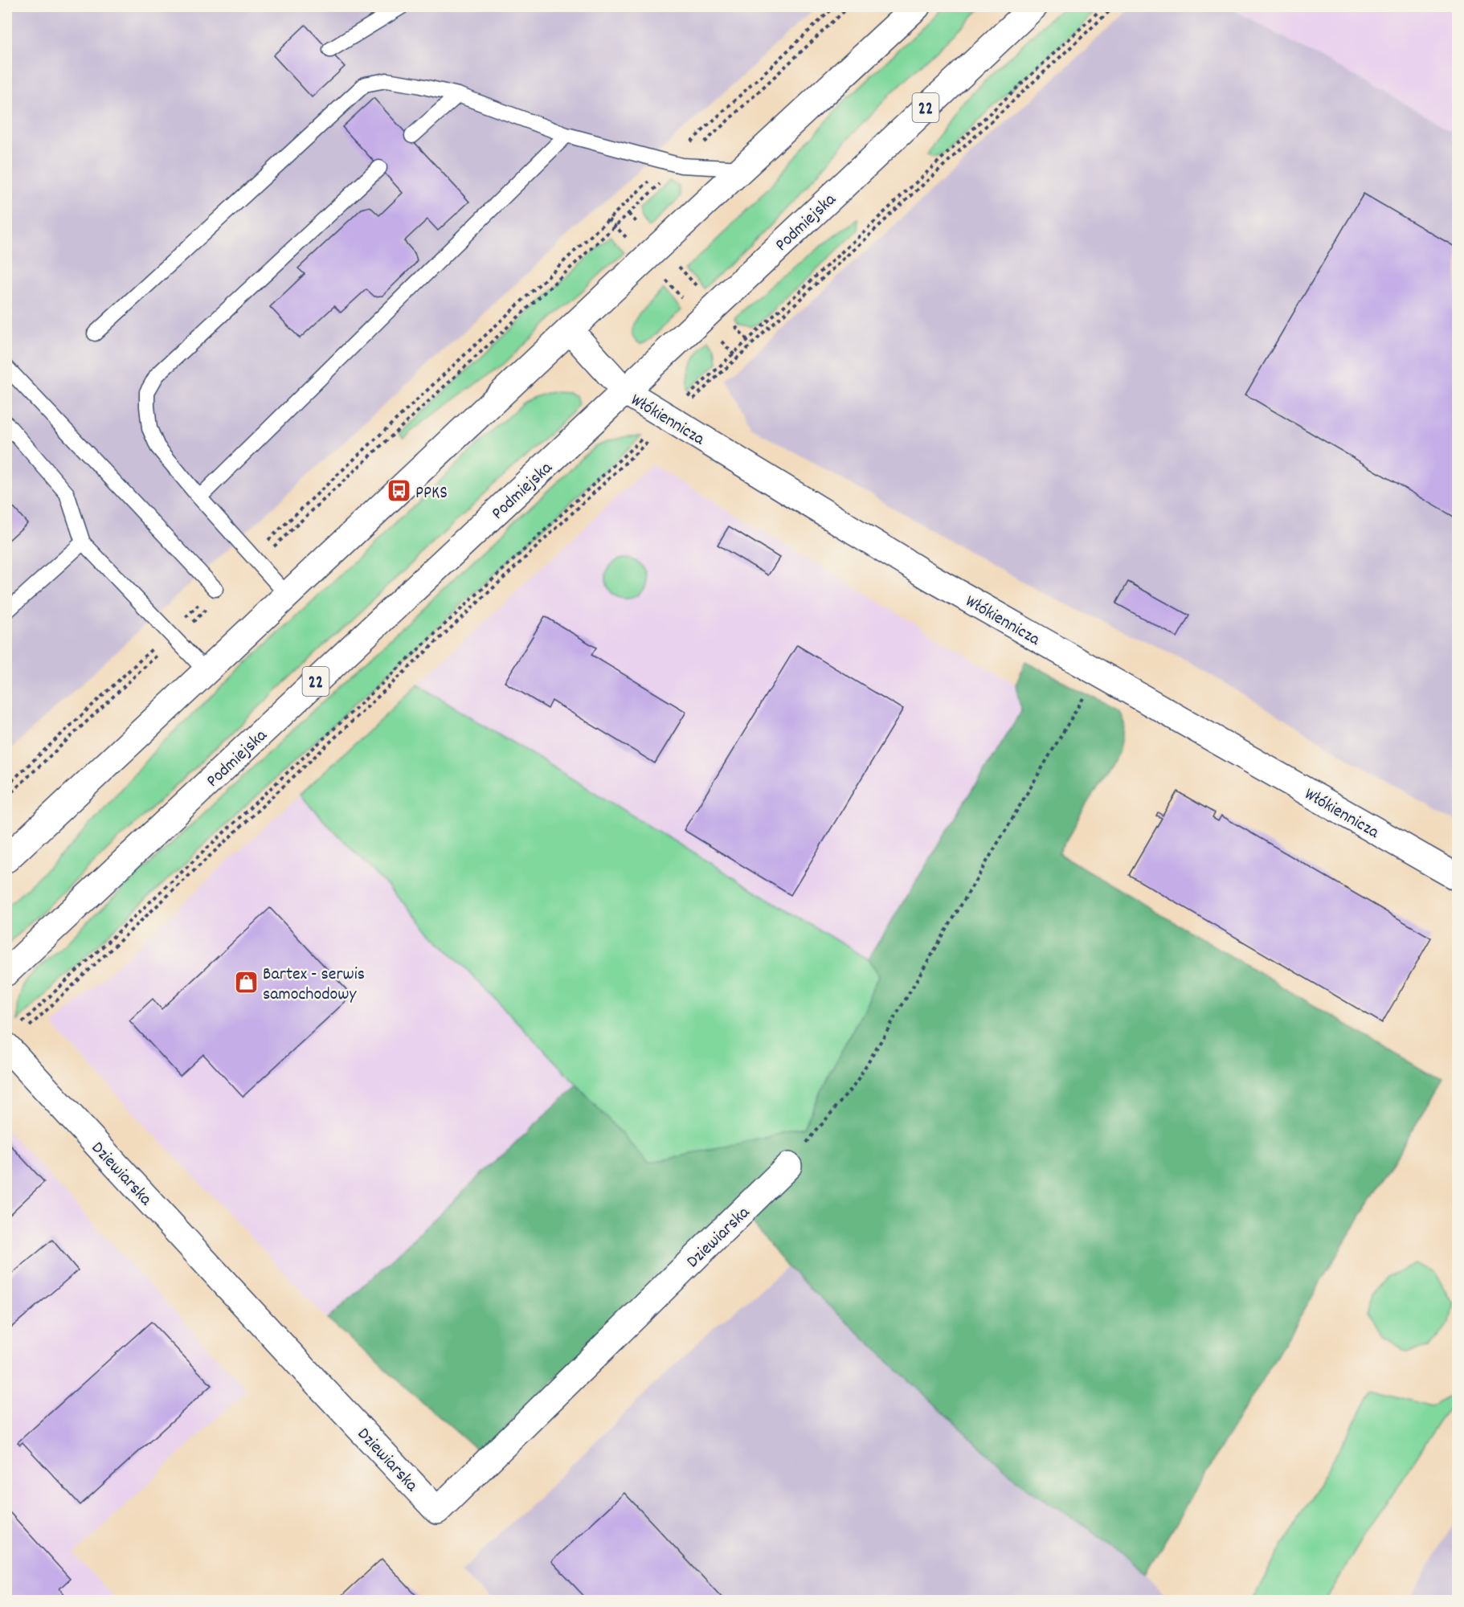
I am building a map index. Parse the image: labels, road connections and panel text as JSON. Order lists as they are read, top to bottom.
{
  "streets": {
    "main road": [
      "22",
      "Podmiejska",
      "Włókiennicza",
      "Dziewiarska"
    ]
  },
  "crossings": [
    ["Podmiejska", "Włókiennicza"]
  ],
  "places": {
    "bus stop": ["PPKS"],
    "shop": ["Bartex - serwis samochodowy"]
  }
}
